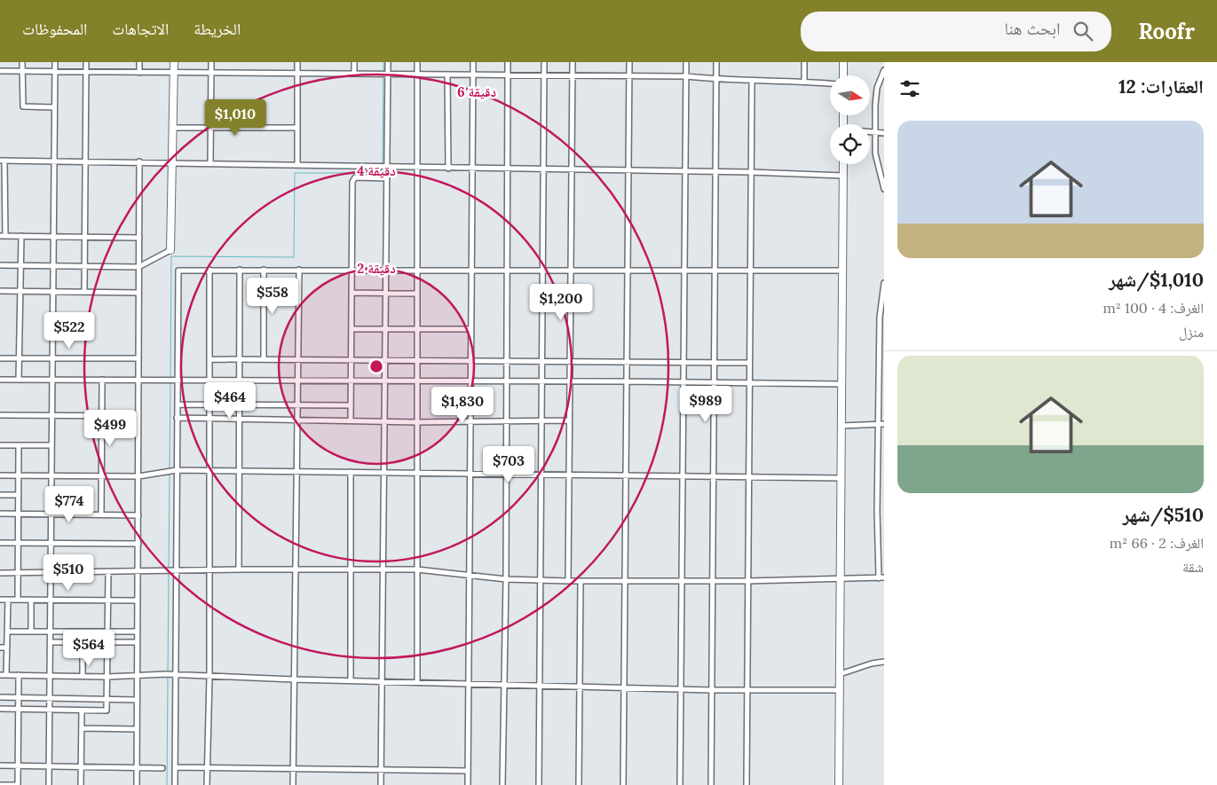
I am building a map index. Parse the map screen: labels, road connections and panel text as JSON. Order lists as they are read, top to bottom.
{
  "north": "right",
  "page": {
    "header": "Roofr",
    "search": "ابحث هنا",
    "nav": ["الخريطة", "الاتجاهات", "المحفوظات"],
    "heading": "العقارات: 12",
    "price": [
      "$1,010",
      "$558",
      "$1,200",
      "$522",
      "$464",
      "$989",
      "$1,830",
      "$499",
      "$703",
      "$774",
      "$510",
      "$564"
    ],
    "list": [
      {
        "name": "$1,010/شهر",
        "note": "الغرف: 4 · 100 m² · منزل"
      },
      {
        "name": "$510/شهر",
        "note": "الغرف: 2 · 66 m² · شقة"
      }
    ]
  },
  "rings": ["6 دقيقة", "4 دقيقة", "2 دقيقة"]
}
